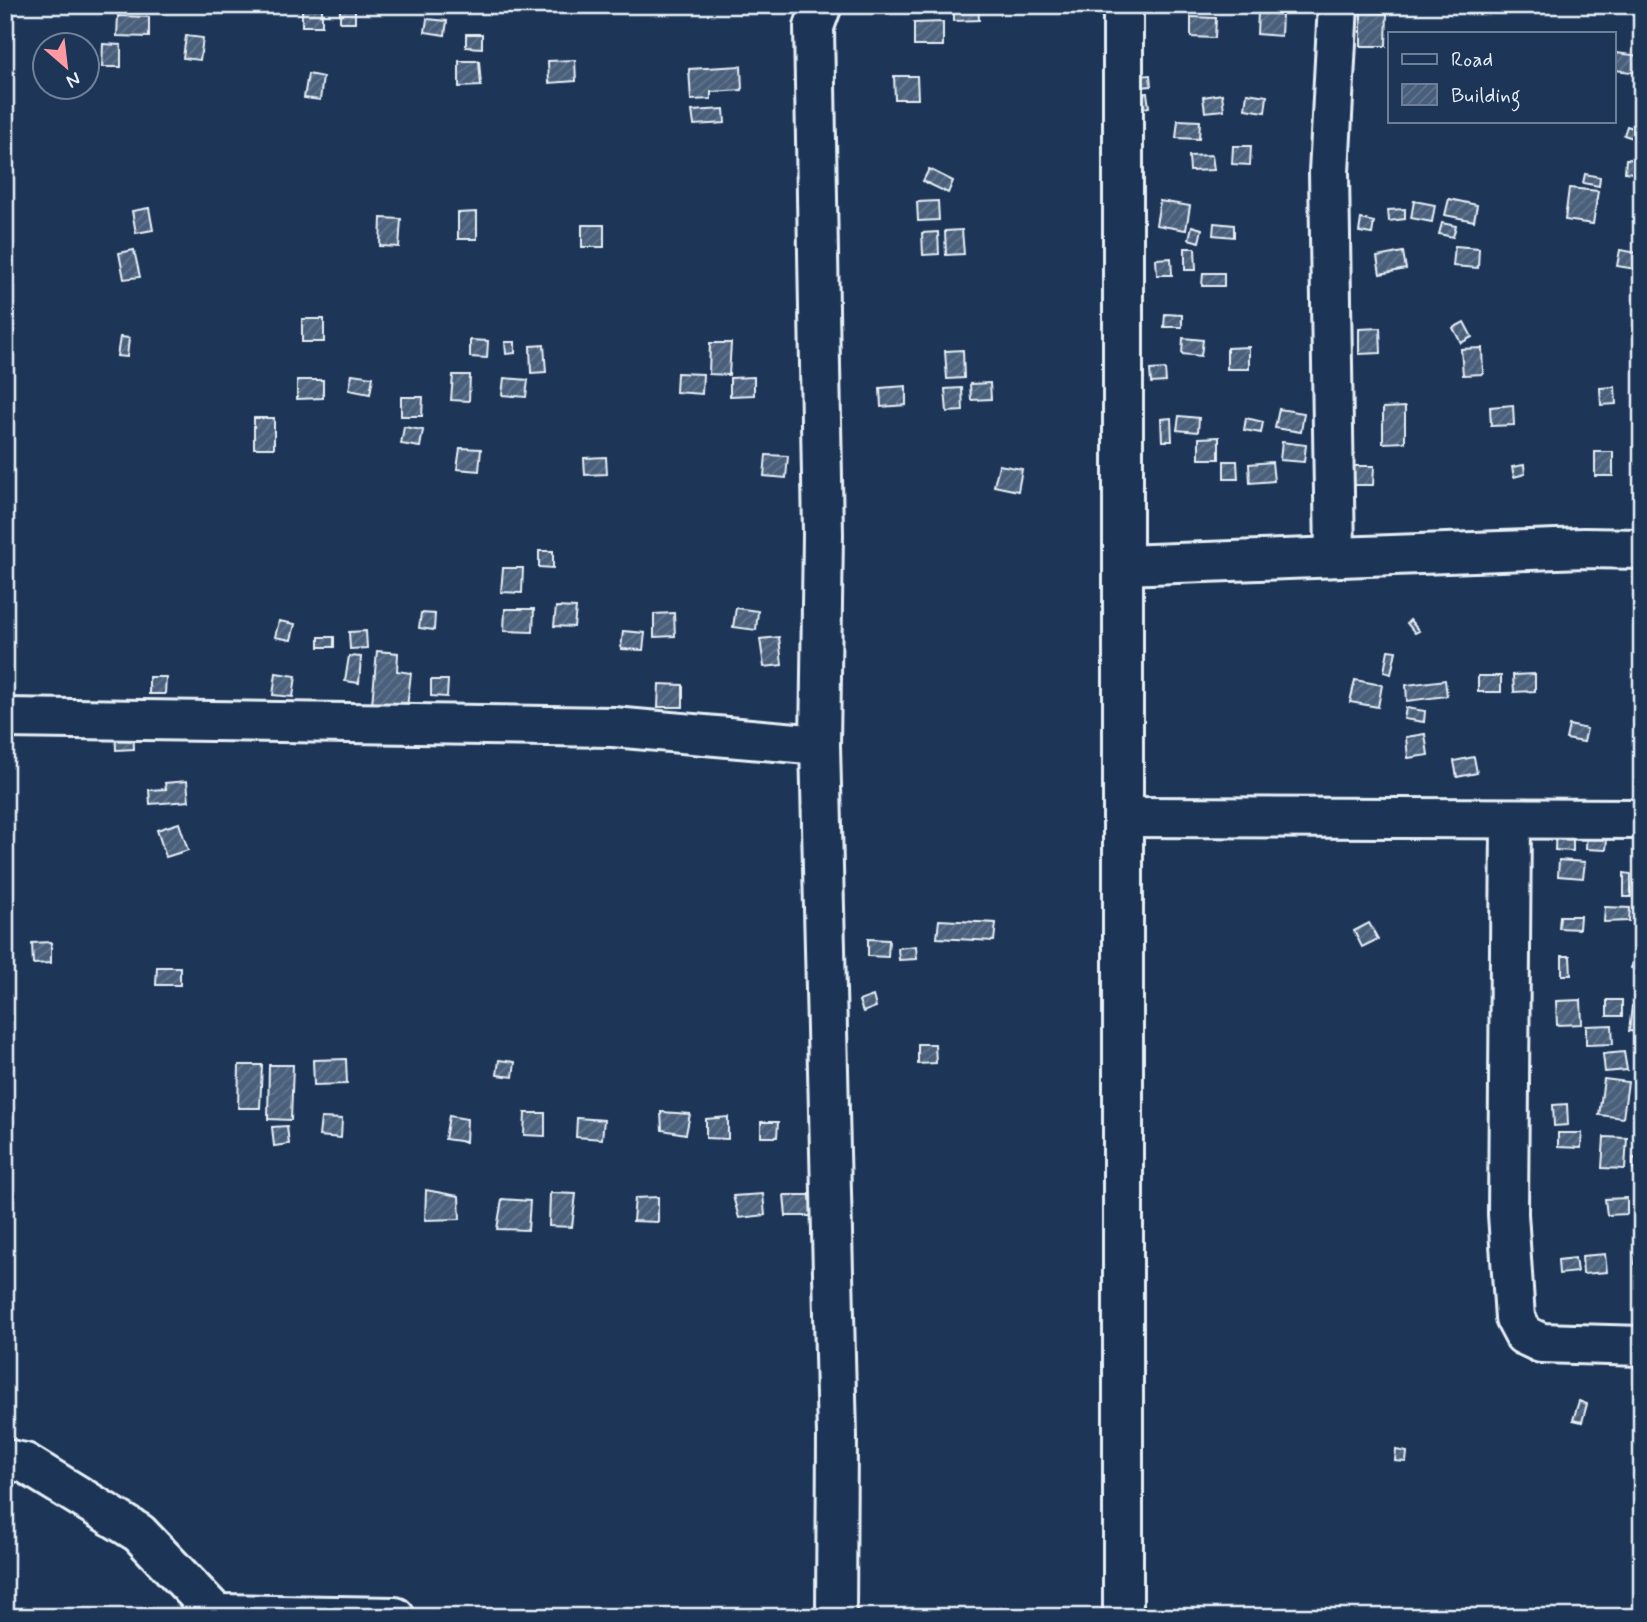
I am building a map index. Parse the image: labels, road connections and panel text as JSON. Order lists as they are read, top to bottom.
{
  "legend": ["Road", "Building"],
  "north": "bottom right"
}
